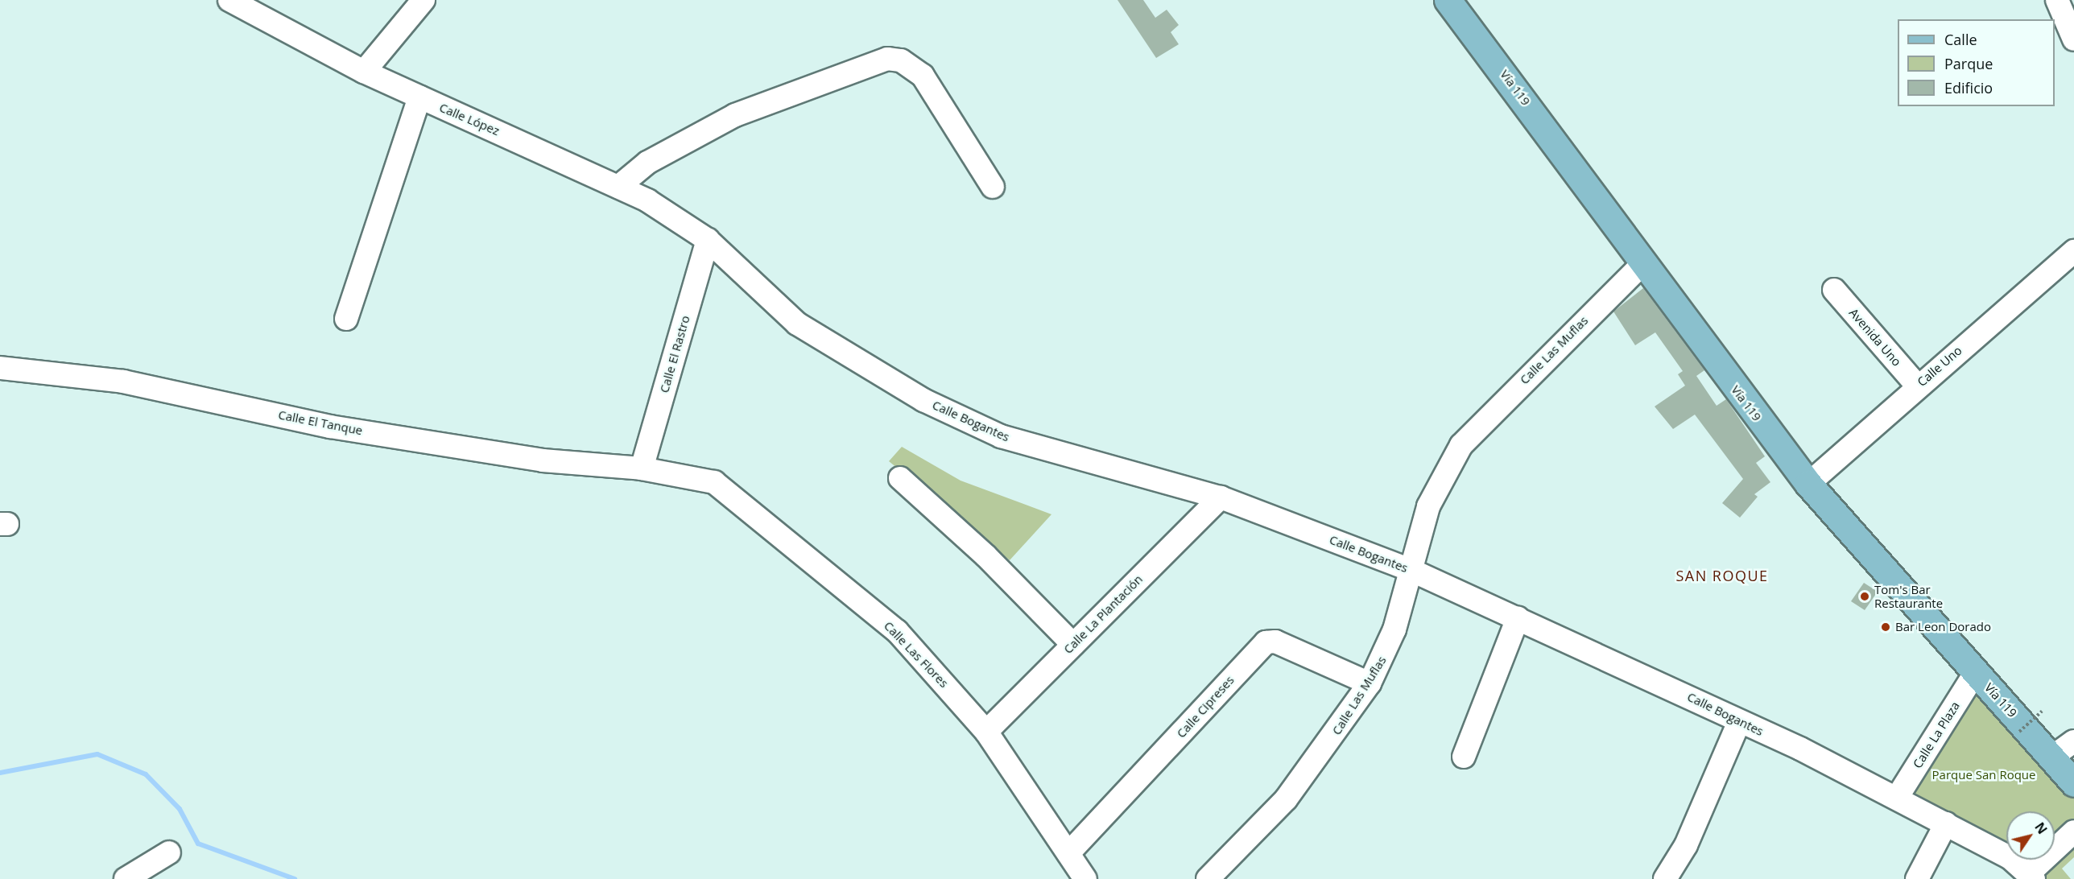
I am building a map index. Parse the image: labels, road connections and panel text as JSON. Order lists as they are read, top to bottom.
{
  "streets": {
    "main road": ["Vía 119"],
    "street": [
      "Calle López",
      "Avenida Uno",
      "Calle Las Muflas",
      "Calle El Rastro",
      "Calle Uno",
      "Calle Bogantes",
      "Calle El Tanque",
      "Calle La Plantación",
      "Calle Las Flores",
      "Calle Cipreses",
      "Calle La Plaza"
    ]
  },
  "crossings": [
    ["Vía 119", "Calle Las Muflas"],
    ["Vía 119", "Calle Uno"],
    ["Vía 119", "Calle La Plaza"],
    ["Calle López", "Calle El Rastro"],
    ["Calle López", "Calle Bogantes"],
    ["Avenida Uno", "Calle Uno"],
    ["Calle Las Muflas", "Calle Bogantes"],
    ["Calle Las Muflas", "Calle Cipreses"],
    ["Calle El Rastro", "Calle Bogantes"],
    ["Calle El Rastro", "Calle El Tanque"],
    ["Calle El Rastro", "Calle Las Flores"],
    ["Calle Bogantes", "Calle La Plantación"],
    ["Calle Bogantes", "Calle La Plaza"],
    ["Calle El Tanque", "Calle Las Flores"],
    ["Calle La Plantación", "Calle Las Flores"],
    ["Calle Las Flores", "Calle Cipreses"]
  ],
  "districts": ["SAN ROQUE"],
  "parks": ["Parque San Roque"],
  "places": ["Tom's Bar Restaurante", "Bar Leon Dorado"],
  "legend": ["Calle", "Parque", "Edificio"],
  "north": "top right"
}
